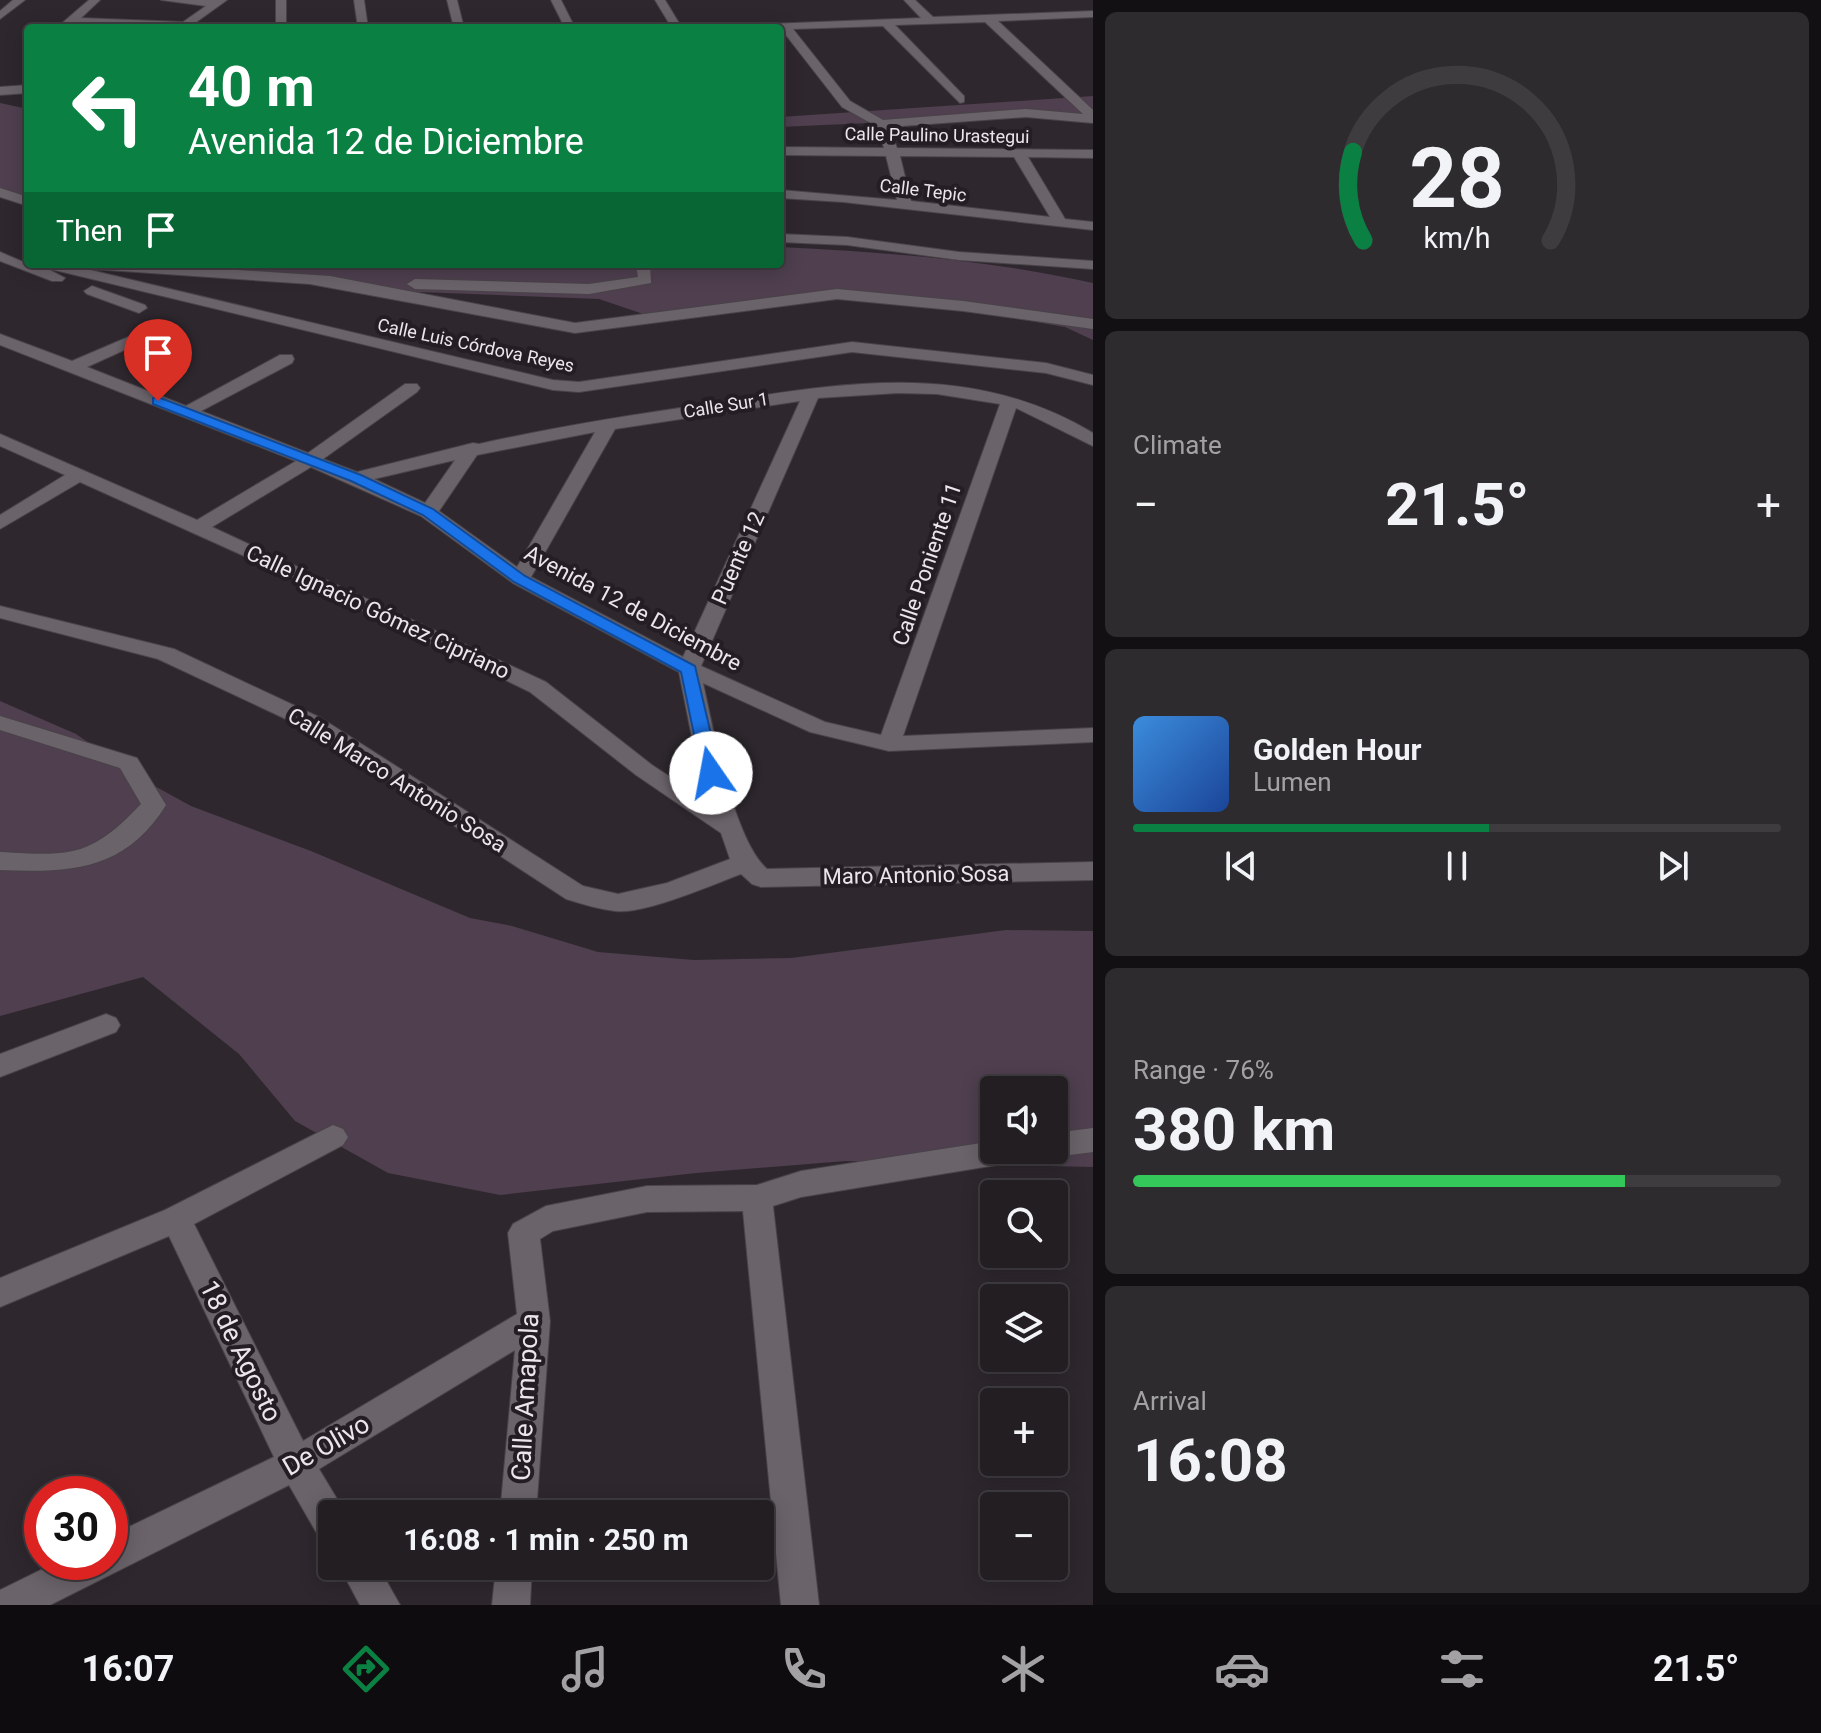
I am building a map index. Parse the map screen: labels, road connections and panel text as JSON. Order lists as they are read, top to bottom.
{
  "streets": {
    "street": [
      "Calle Paulino Urastegui",
      "Calle Tepic",
      "Calle Luis Córdova Reyes",
      "Calle Sur 1",
      "Puente 12",
      "Calle Poniente 11",
      "Avenida 12 de Diciembre",
      "Calle Ignacio Gómez Cipriano",
      "Calle Marco Antonio Sosa",
      "Maro Antonio Sosa",
      "18 de Agosto",
      "Calle Amapola",
      "De Olivo"
    ]
  },
  "crossings": [
    ["Calle Paulino Urastegui", "Calle Tepic"],
    ["Calle Sur 1", "Puente 12"],
    ["Calle Sur 1", "Calle Poniente 11"],
    ["Calle Sur 1", "Avenida 12 de Diciembre"],
    ["Puente 12", "Avenida 12 de Diciembre"],
    ["Calle Poniente 11", "Avenida 12 de Diciembre"],
    ["Calle Marco Antonio Sosa", "Maro Antonio Sosa"],
    ["18 de Agosto", "De Olivo"],
    ["Calle Amapola", "De Olivo"]
  ],
  "page": {
    "turn": ["40 m", "Avenida 12 de Diciembre"],
    "then": "Then",
    "tile": [
      "Climate",
      ["Range · 76%", "380 km"],
      ["Arrival", "16:08"]
    ],
    "heat": ["−", "21.5°", "+"],
    "song": ["Golden Hour", "Lumen"],
    "map_buttons": ["+", "−"],
    "limit": "30",
    "trip": "16:08 · 1 min · 250 m",
    "tabs": ["16:07", "21.5°"],
    "gauge": ["28", "km/h"]
  }
}
